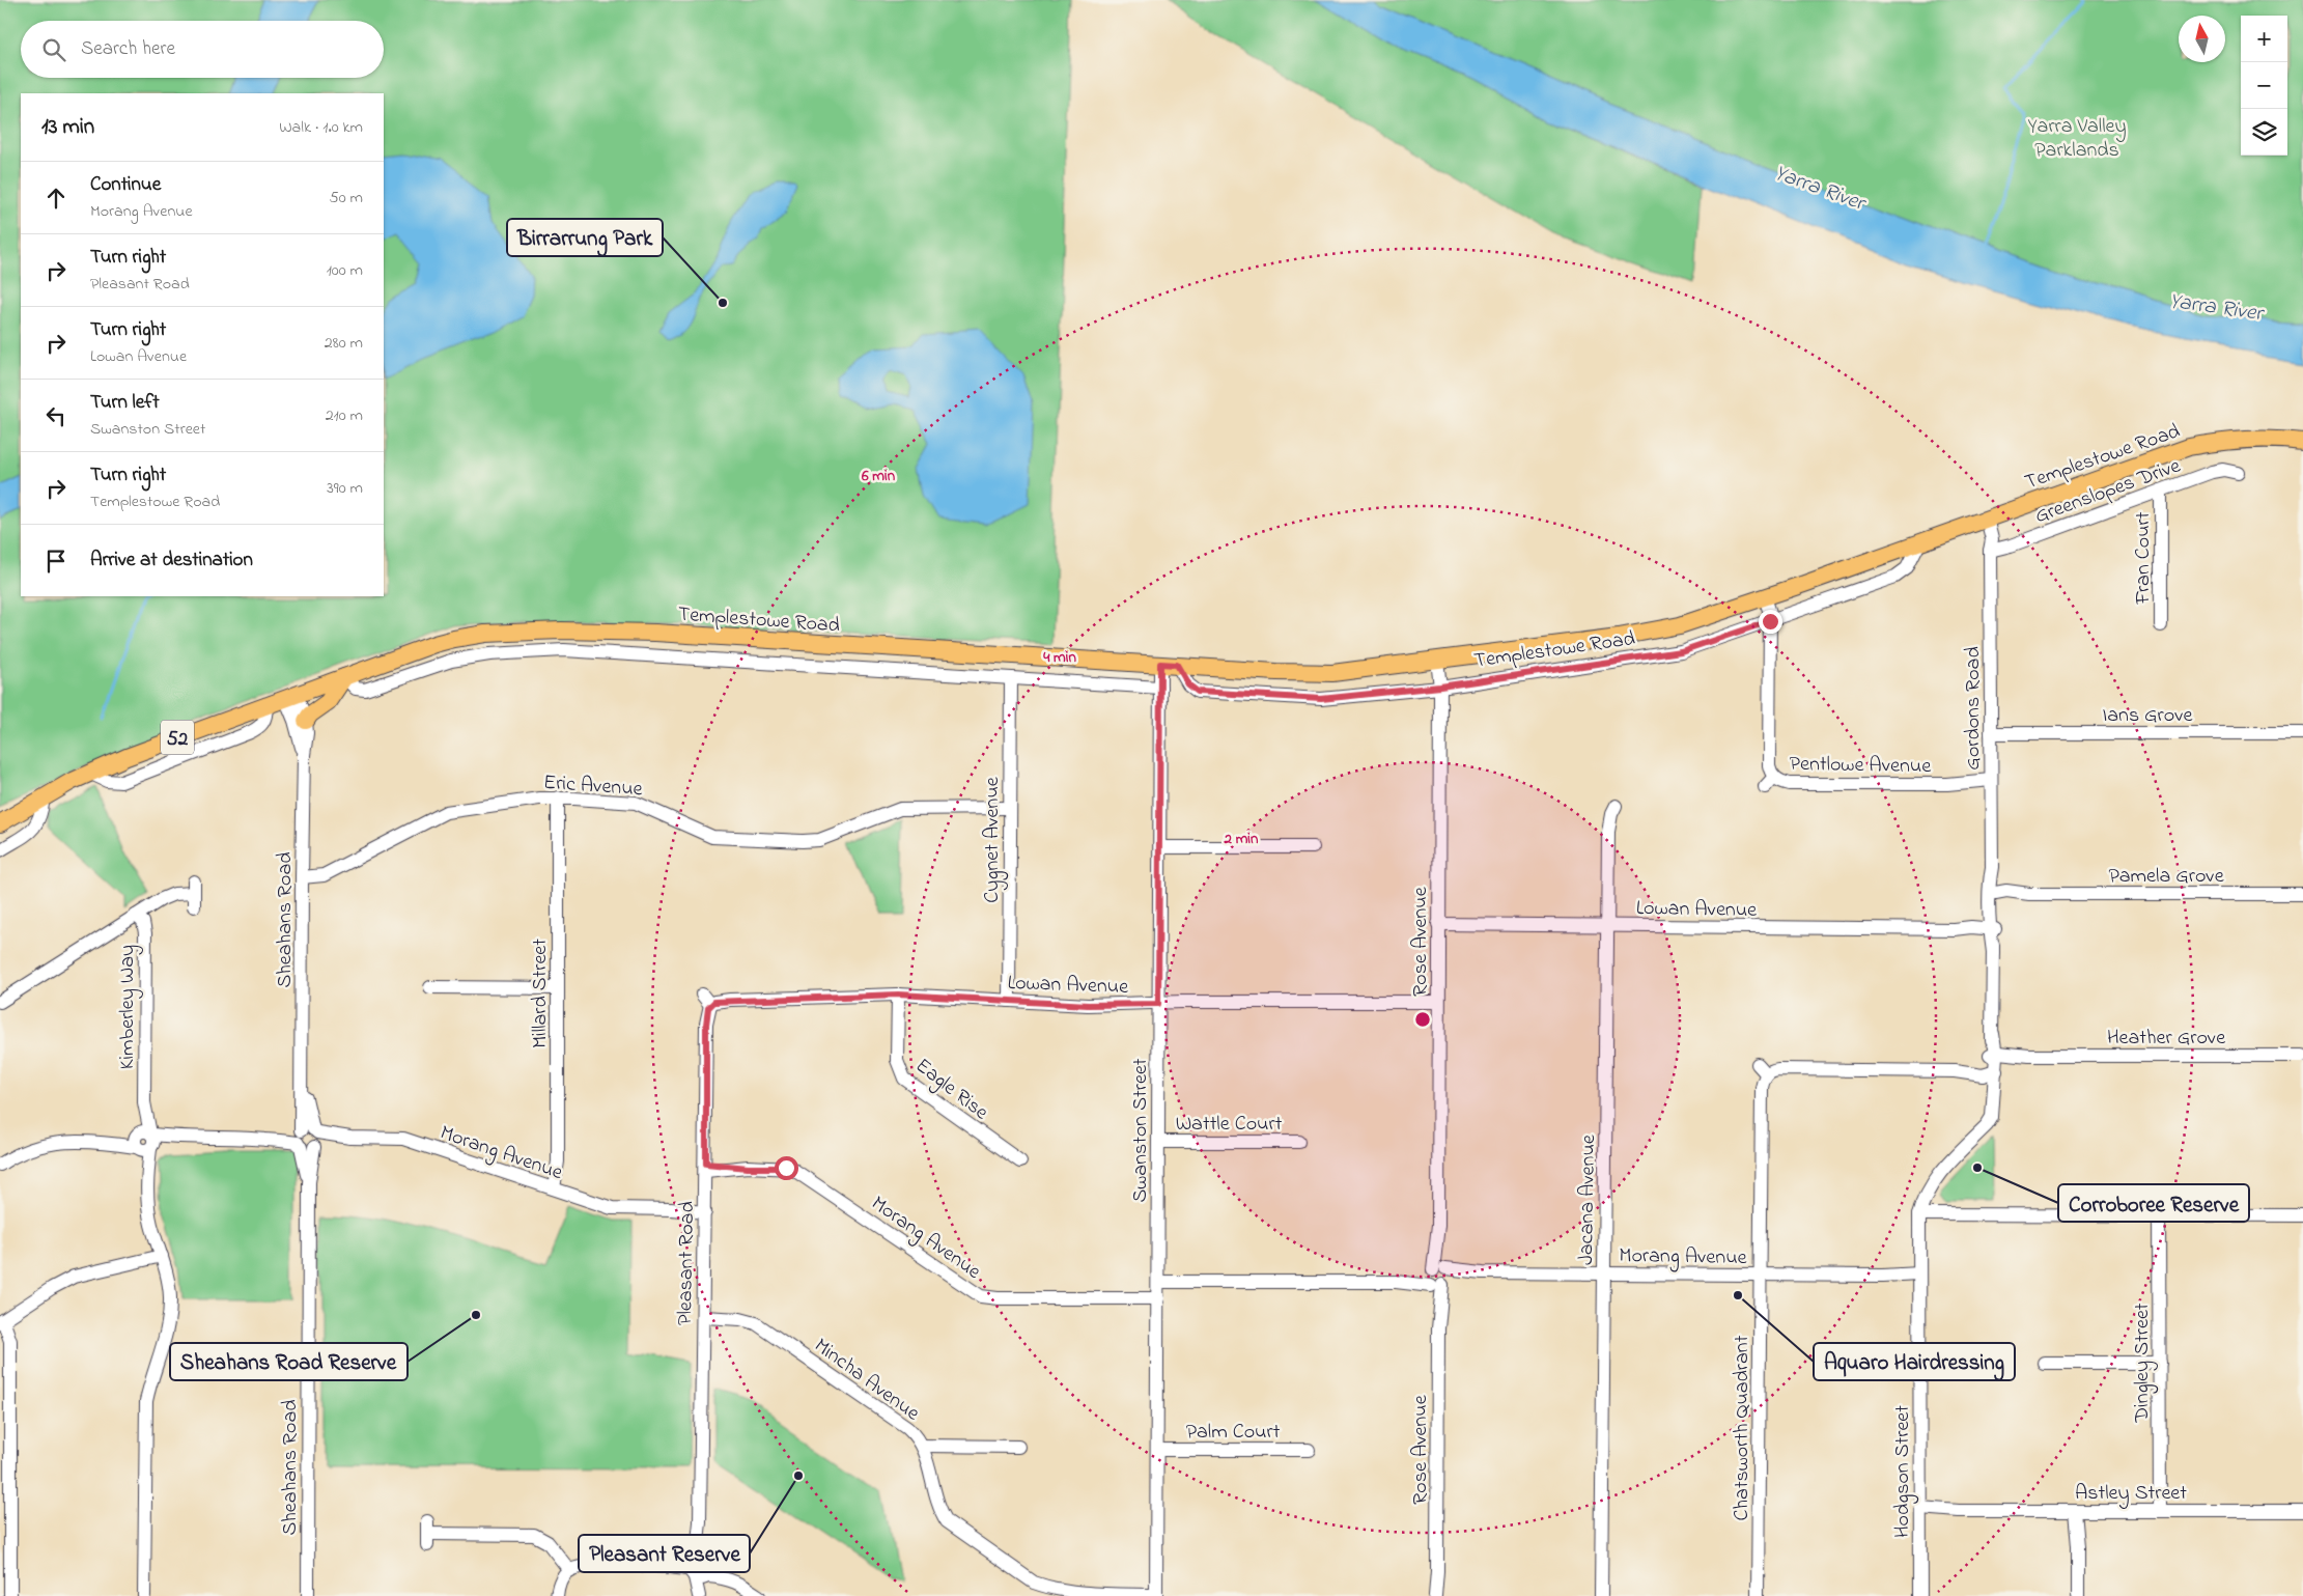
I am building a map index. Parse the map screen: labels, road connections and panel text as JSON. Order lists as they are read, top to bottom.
{
  "streets": {
    "main road": ["Templestowe Road", "52"],
    "street": [
      "Greenslopes Drive",
      "Fran Court",
      "Gordons Road",
      "Ians Grove",
      "Pentlowe Avenue",
      "Eric Avenue",
      "Cygnet Avenue",
      "Pamela Grove",
      "Lowan Avenue",
      "Sheahans Road",
      "Rose Avenue",
      "Millard Street",
      "Kimberley Way",
      "Heather Grove",
      "Eagle Rise",
      "Wattle Court",
      "Swanston Street",
      "Morang Avenue",
      "Jacana Avenue",
      "Pleasant Road",
      "Dingley Street",
      "Mincha Avenue",
      "Chatsworth Quadrant",
      "Palm Court",
      "Hodgson Street",
      "Astley Street"
    ]
  },
  "crossings": [
    ["Templestowe Road", "Gordons Road"],
    ["Templestowe Road", "Pentlowe Avenue"],
    ["Templestowe Road", "Sheahans Road"],
    ["Templestowe Road", "Rose Avenue"],
    ["Templestowe Road", "Swanston Street"],
    ["Greenslopes Drive", "Fran Court"],
    ["Greenslopes Drive", "Gordons Road"],
    ["Gordons Road", "Ians Grove"],
    ["Gordons Road", "Pentlowe Avenue"],
    ["Gordons Road", "Pamela Grove"],
    ["Gordons Road", "Lowan Avenue"],
    ["Gordons Road", "Heather Grove"],
    ["Gordons Road", "Chatsworth Quadrant"],
    ["Gordons Road", "Hodgson Street"],
    ["Eric Avenue", "Cygnet Avenue"],
    ["Eric Avenue", "Sheahans Road"],
    ["Eric Avenue", "Millard Street"],
    ["Cygnet Avenue", "Lowan Avenue"],
    ["Lowan Avenue", "Rose Avenue"],
    ["Lowan Avenue", "Eagle Rise"],
    ["Lowan Avenue", "Swanston Street"],
    ["Lowan Avenue", "Jacana Avenue"],
    ["Lowan Avenue", "Pleasant Road"],
    ["Sheahans Road", "Morang Avenue"],
    ["Rose Avenue", "Morang Avenue"],
    ["Millard Street", "Morang Avenue"],
    ["Kimberley Way", "Morang Avenue"],
    ["Heather Grove", "Chatsworth Quadrant"],
    ["Heather Grove", "Hodgson Street"],
    ["Wattle Court", "Swanston Street"],
    ["Swanston Street", "Morang Avenue"],
    ["Swanston Street", "Mincha Avenue"],
    ["Swanston Street", "Palm Court"],
    ["Morang Avenue", "Jacana Avenue"],
    ["Morang Avenue", "Pleasant Road"],
    ["Morang Avenue", "Chatsworth Quadrant"],
    ["Morang Avenue", "Hodgson Street"],
    ["Pleasant Road", "Mincha Avenue"],
    ["Dingley Street", "Astley Street"],
    ["Chatsworth Quadrant", "Hodgson Street"],
    ["Hodgson Street", "Astley Street"]
  ],
  "water": ["Yarra River"],
  "parks": ["Yarra Valley Parklands"],
  "places": [
    "Birrarrung Park",
    "Corroboree Reserve",
    "Aquaro Hairdressing",
    "Sheahans Road Reserve",
    "Pleasant Reserve"
  ],
  "north": "top",
  "page": {
    "map_buttons": ["+", "−"],
    "search": "Search here",
    "heading": ["13 min", "Walk · 1.0 km"],
    "list": [
      ["Continue", "Morang Avenue", "50 m"],
      ["Turn right", "Pleasant Road", "100 m"],
      ["Turn right", "Lowan Avenue", "280 m"],
      ["Turn left", "Swanston Street", "210 m"],
      ["Turn right", "Templestowe Road", "390 m"],
      "Arrive at destination"
    ]
  },
  "rings": ["6 min", "4 min", "2 min"]
}
